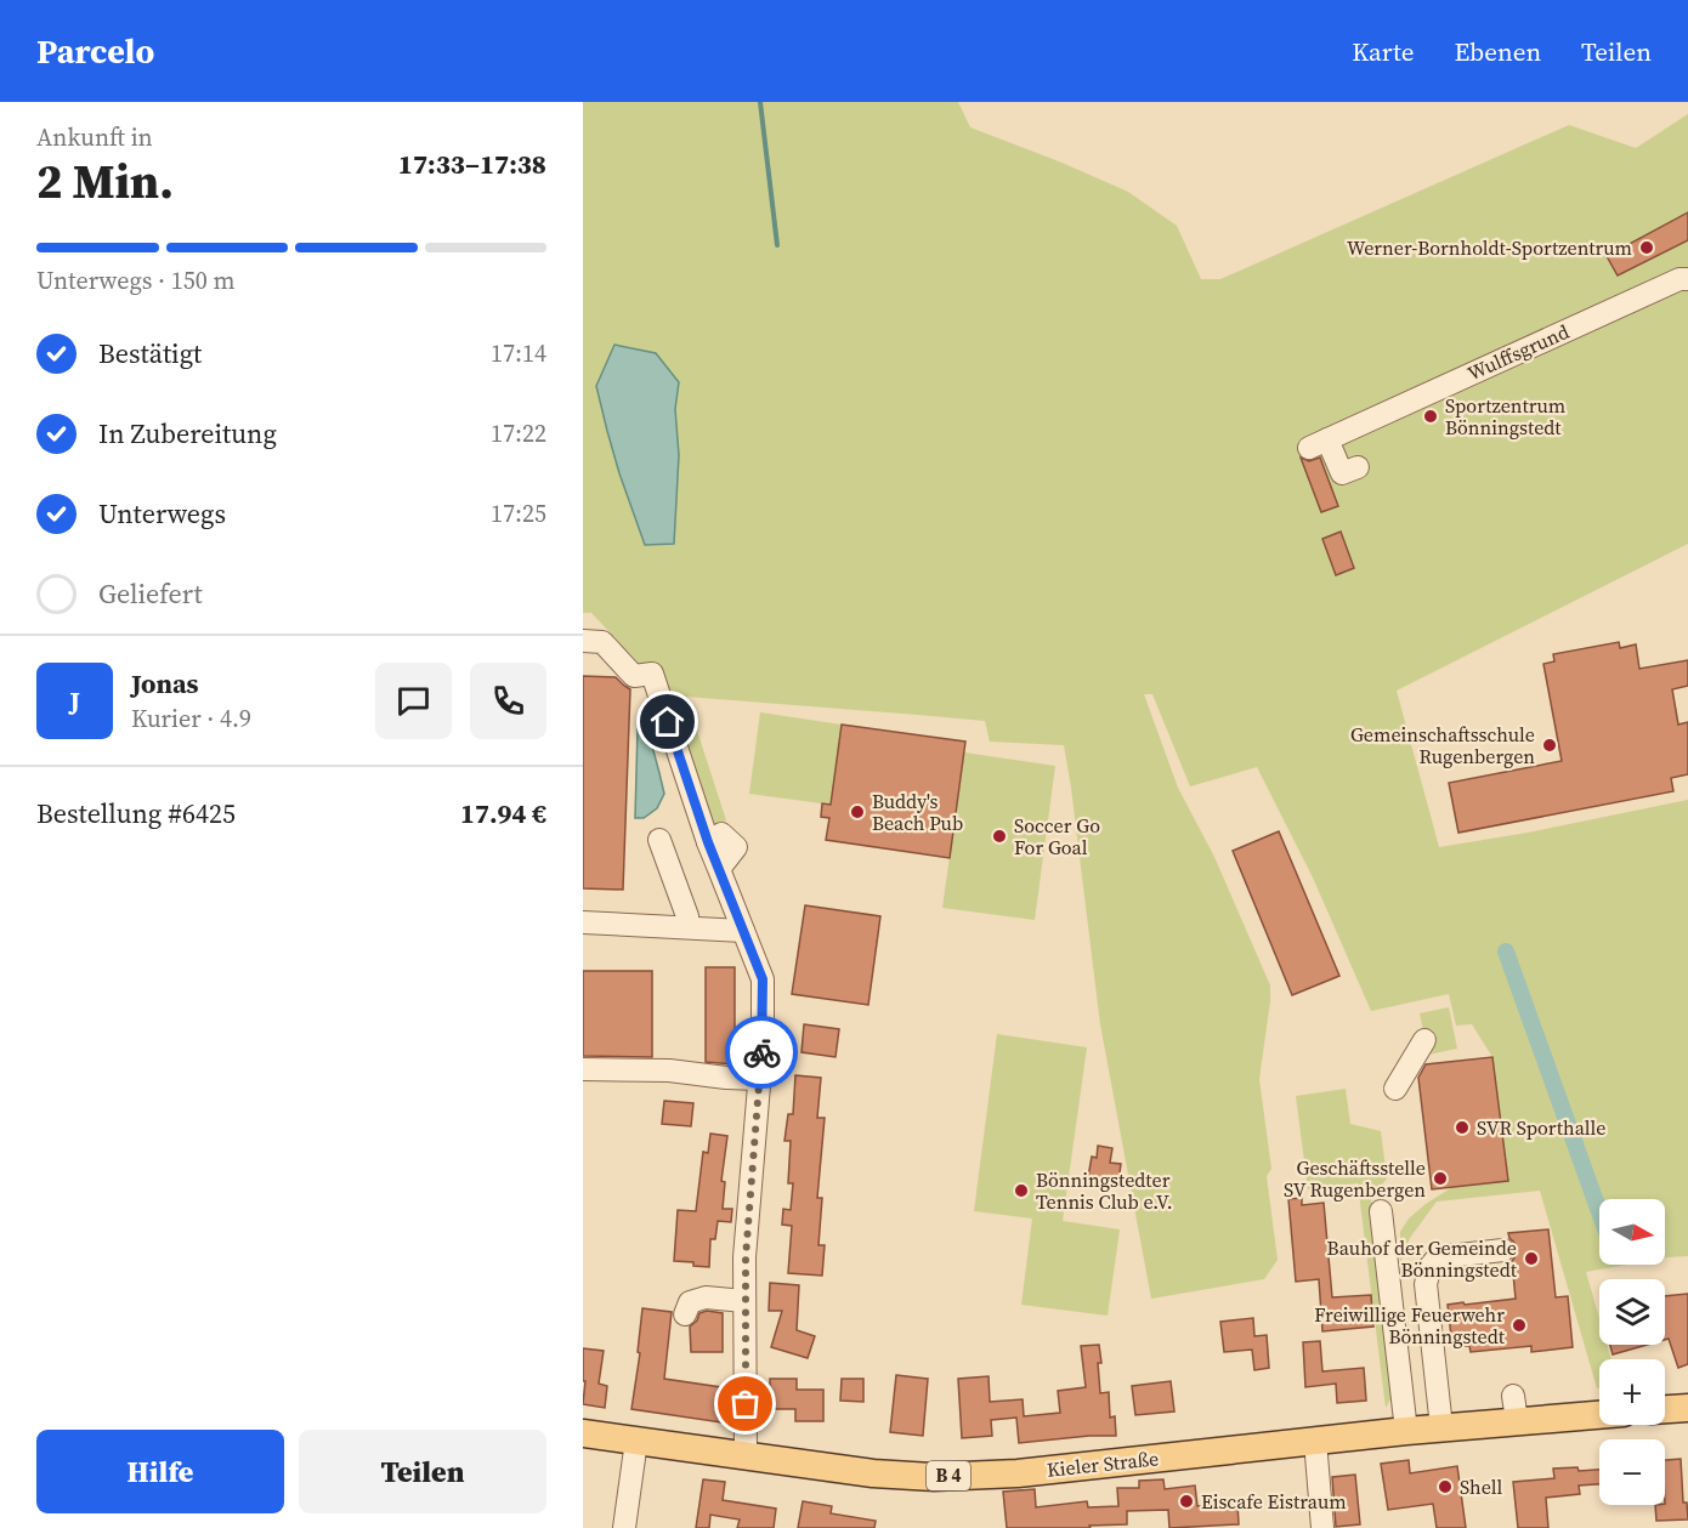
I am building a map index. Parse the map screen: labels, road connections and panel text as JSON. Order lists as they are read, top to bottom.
{
  "streets": {
    "main road": ["Kieler Straße", "B 4"],
    "street": ["Wulffsgrund"]
  },
  "places": [
    "Werner-Bornholdt-Sportzentrum",
    "Sportzentrum Bönningstedt",
    "Gemeinschaftsschule Rugenbergen",
    "Buddy's Beach Pub",
    "Soccer Go For Goal",
    "SVR Sporthalle",
    "Geschäftsstelle SV Rugenbergen",
    "Bönningstedter Tennis Club e.V.",
    "Bauhof der Gemeinde Bönningstedt",
    "Freiwillige Feuerwehr Bönningstedt",
    "Shell",
    "Eiscafe Eistraum"
  ],
  "north": "right",
  "page": {
    "header": "Parcelo",
    "nav": ["Karte", "Ebenen", "Teilen"],
    "heading": ["2 Min.", "Ankunft in", "17:33–17:38"],
    "panel": [
      "Jonas",
      "Kurier · 4.9",
      "Bestellung #6425",
      "17.94 €"
    ],
    "bar": "Unterwegs · 150 m",
    "list": [
      ["Bestätigt", "17:14"],
      ["In Zubereitung", "17:22"],
      ["Unterwegs", "17:25"],
      "Geliefert"
    ],
    "round": "J",
    "map_buttons": ["+", "−"],
    "buttons": ["Hilfe", "Teilen"]
  }
}
